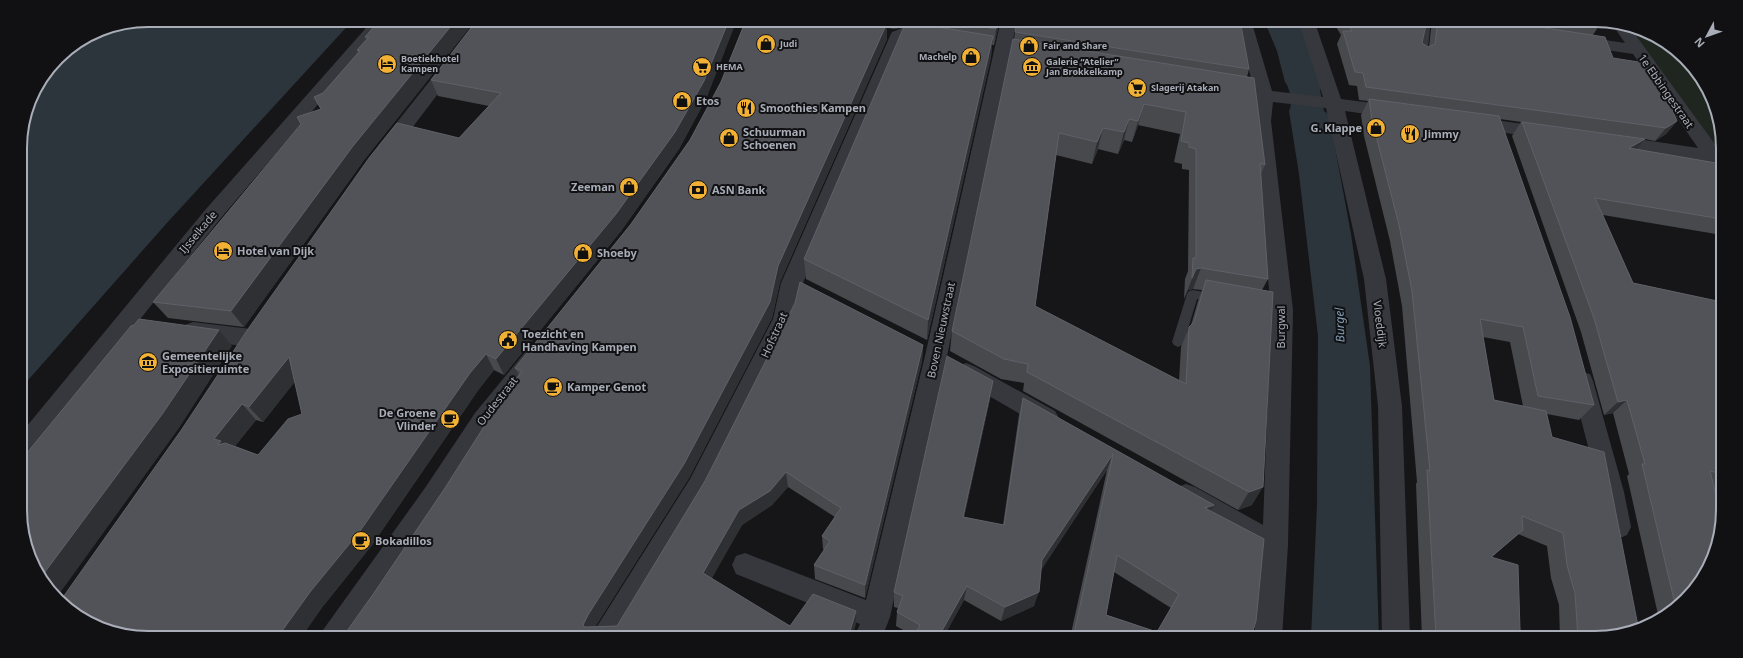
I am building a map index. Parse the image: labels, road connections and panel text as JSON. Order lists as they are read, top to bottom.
{
  "streets": {
    "street": [
      "1e Ebbingestraat",
      "IJsselkade",
      "Vloeddijk",
      "Burgwal",
      "Boven Nieuwstraat",
      "Hofstraat",
      "Oudestraat"
    ]
  },
  "water": ["Burgel"],
  "places": {
    "shop": [
      "Judi",
      "Fair and Share",
      "Machelp",
      "Etos",
      "G. Klappe",
      "Schuurman Schoenen",
      "Zeeman",
      "Shoeby"
    ],
    "hotel": ["Boetiekhotel Kampen", "Hotel van Dijk"],
    "supermarket": ["HEMA", "Slagerij Atakan"],
    "museum": ["Galerie “Atelier” Jan Brokkelkamp", "Gemeentelijke Expositieruimte"],
    "restaurant": ["Smoothies Kampen", "Jimmy"],
    "bank": ["ASN Bank"],
    "public building": ["Toezicht en Handhaving Kampen"],
    "cafe": ["Kamper Genot", "De Groene Vlinder", "Bokadillos"]
  },
  "north": "bottom left"
}
